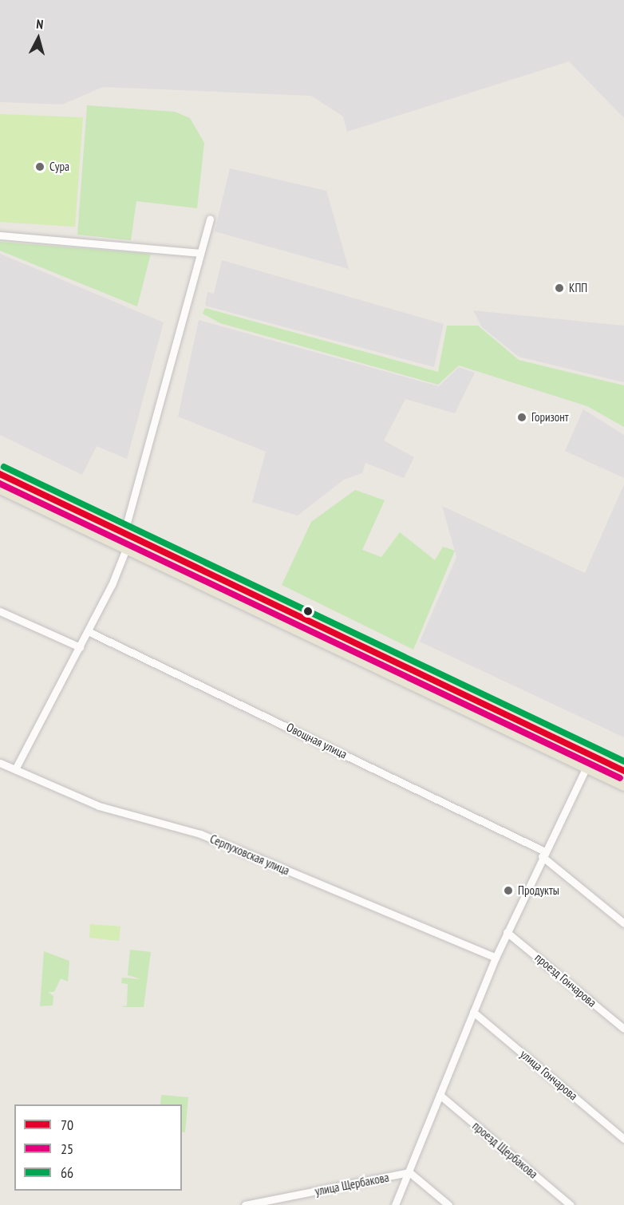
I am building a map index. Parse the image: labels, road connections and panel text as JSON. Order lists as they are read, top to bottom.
{
  "streets": {
    "street": [
      "Овощная улица",
      "Серпуховская улица",
      "проезд Гончарова",
      "улица Гончарова",
      "проезд Щербакова",
      "улица Щербакова"
    ]
  },
  "places": [
    "Сура",
    "КПП",
    "Горизонт",
    "Продукты"
  ],
  "lines": ["transit line 66", "transit line 70", "transit line 25"],
  "legend": ["70", "25", "66"],
  "north": "top"
}
